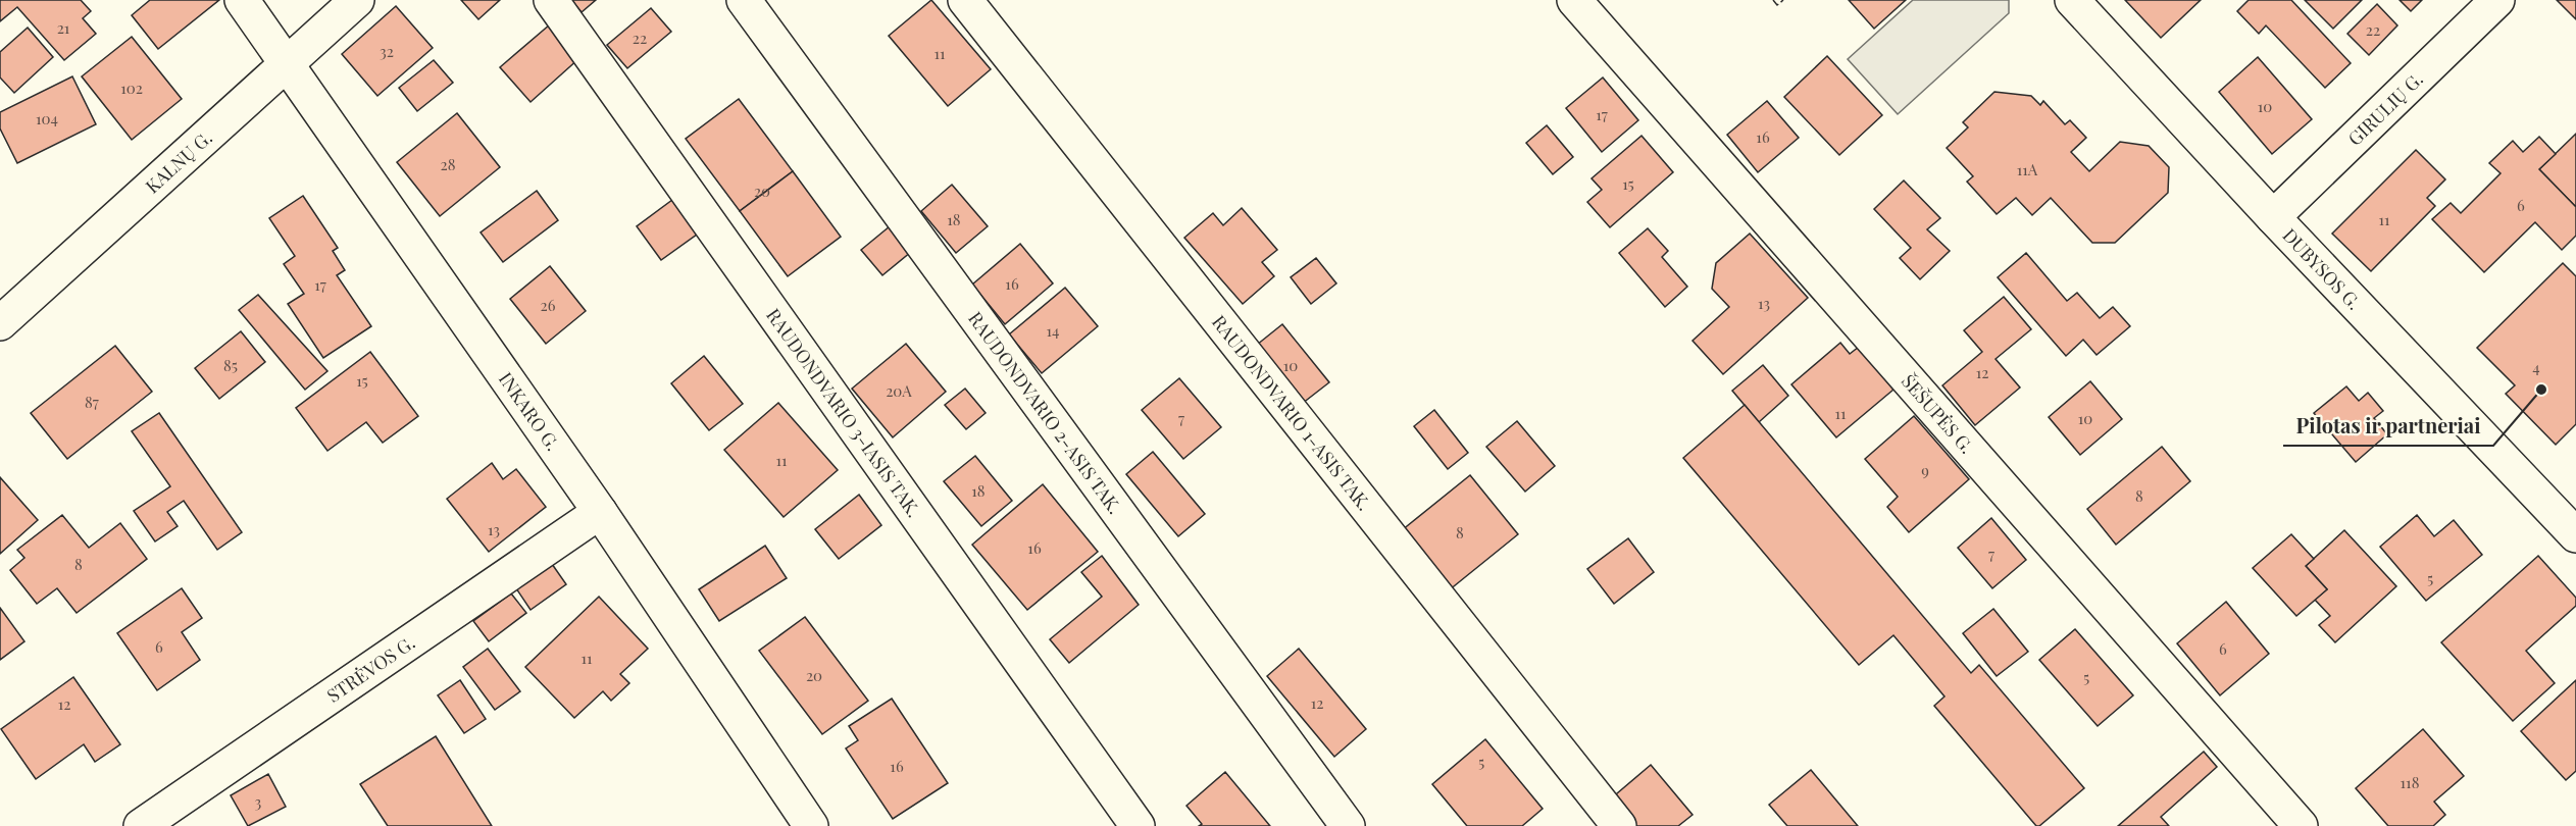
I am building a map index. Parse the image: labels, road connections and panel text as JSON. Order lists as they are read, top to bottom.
{
  "streets": {
    "street": [
      "GIRULIŲ G.",
      "KALNŲ G.",
      "DUBYSOS G.",
      "INKARO G.",
      "RAUDONDVARIO 3-IASIS TAK.",
      "RAUDONDVARIO 2-ASIS TAK.",
      "RAUDONDVARIO 1-ASIS TAK.",
      "ŠEŠUPĖS G.",
      "STRĖVOS G."
    ]
  },
  "crossings": [
    ["GIRULIŲ G.", "DUBYSOS G."],
    ["KALNŲ G.", "INKARO G."],
    ["INKARO G.", "STRĖVOS G."]
  ],
  "places": ["Pilotas ir partneriai"],
  "house_numbers": [
    "21",
    "22",
    "22",
    "32",
    "11",
    "102",
    "10",
    "17",
    "104",
    "16",
    "28",
    "11A",
    "15",
    "20",
    "6",
    "18",
    "11",
    "16",
    "17",
    "13",
    "26",
    "14",
    "85",
    "10",
    "4",
    "12",
    "15",
    "20A",
    "87",
    "11",
    "7",
    "10",
    "11",
    "9",
    "18",
    "8",
    "13",
    "8",
    "16",
    "7",
    "8",
    "5",
    "6",
    "6",
    "11",
    "20",
    "5",
    "12",
    "12",
    "5",
    "16",
    "118",
    "3"
  ]
}
